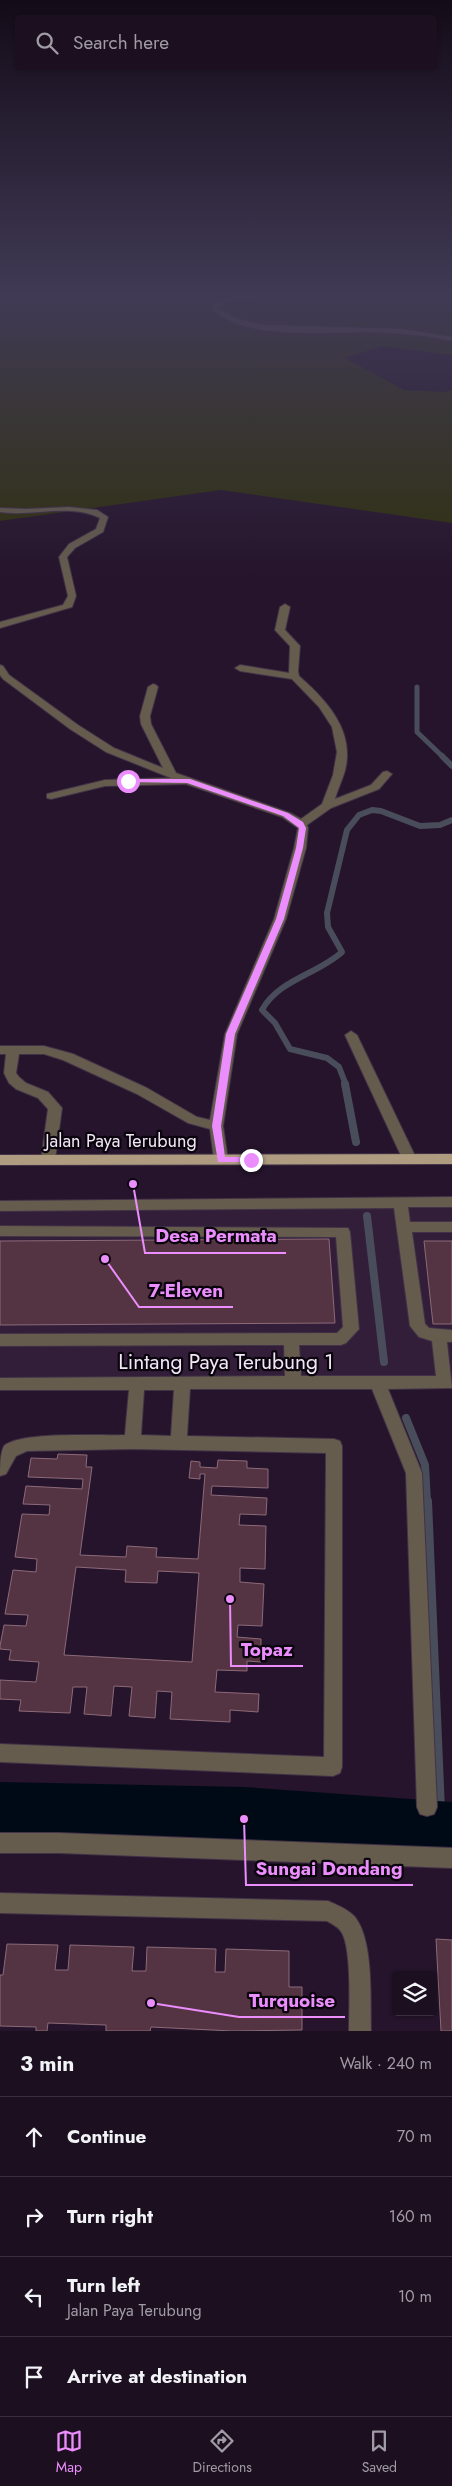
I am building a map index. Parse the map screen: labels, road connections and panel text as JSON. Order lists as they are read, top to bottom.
{
  "streets": {
    "main road": ["Jalan Paya Terubung"],
    "street": ["Lintang Paya Terubung 1"]
  },
  "places": [
    "Desa Permata",
    "7-Eleven",
    "Topaz",
    "Sungai Dondang",
    "Turquoise"
  ],
  "page": {
    "search": "Search here",
    "heading": ["3 min", "Walk · 240 m"],
    "list": [
      ["Continue", "70 m"],
      ["Turn right", "160 m"],
      ["Turn left", "Jalan Paya Terubung", "10 m"],
      "Arrive at destination"
    ],
    "nav": ["Map", "Directions", "Saved"]
  }
}
